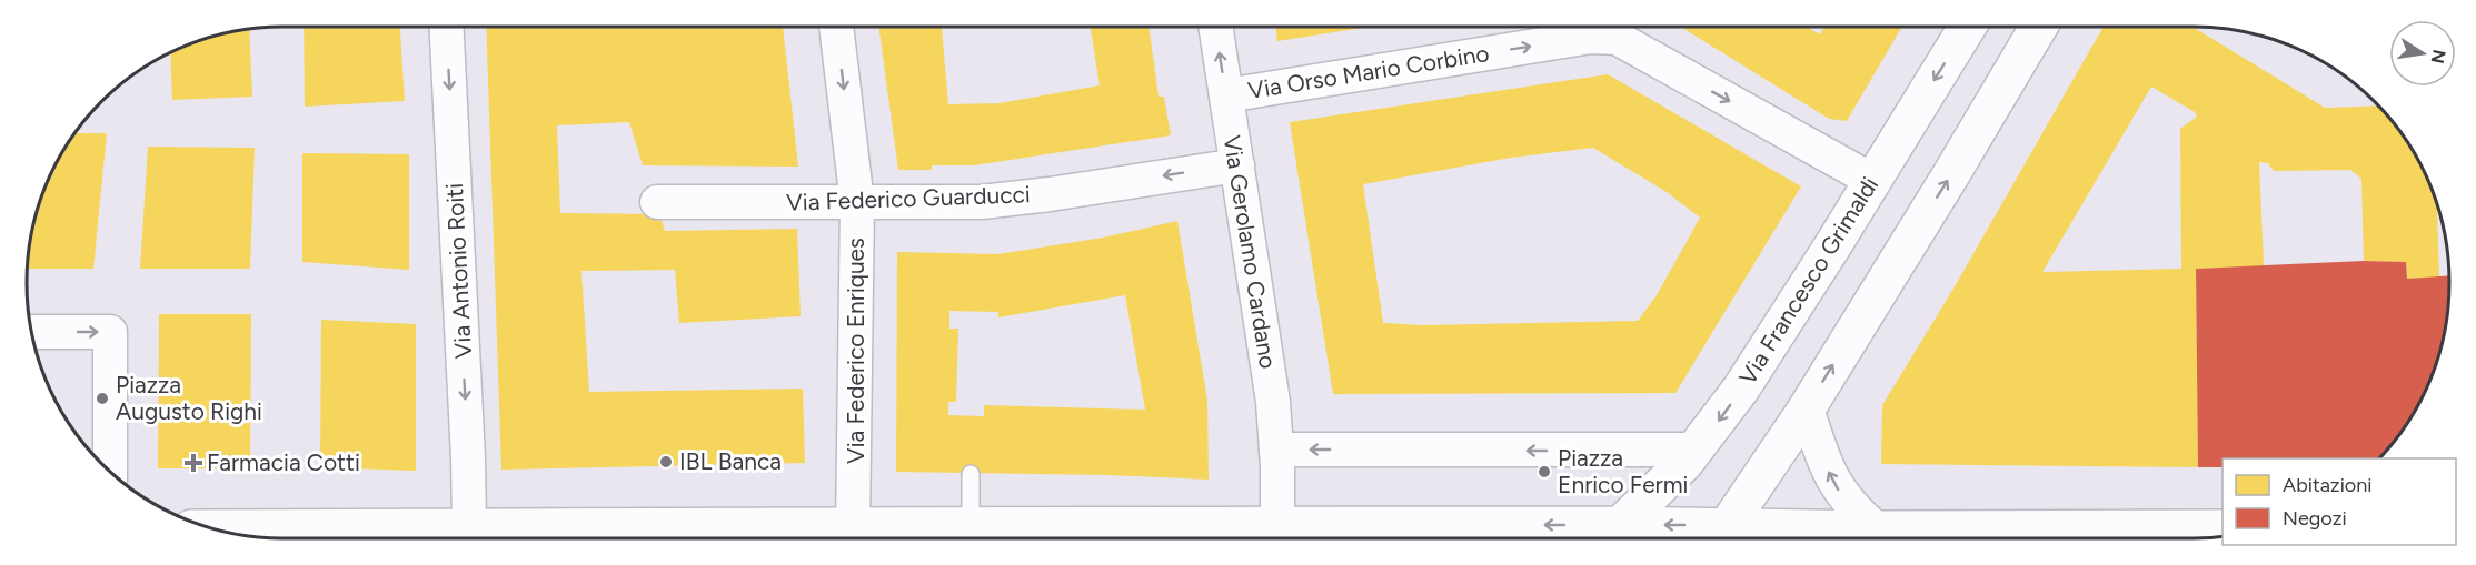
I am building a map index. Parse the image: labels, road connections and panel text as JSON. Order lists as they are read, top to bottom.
{
  "streets": {
    "main road": ["Via Francesco Grimaldi"],
    "street": [
      "Via Orso Mario Corbino",
      "Via Federico Guarducci",
      "Via Gerolamo Cardano",
      "Via Antonio Roiti",
      "Via Federico Enriques"
    ]
  },
  "crossings": [
    ["Via Orso Mario Corbino", "Via Gerolamo Cardano"],
    ["Via Orso Mario Corbino", "Via Francesco Grimaldi"],
    ["Via Federico Guarducci", "Via Gerolamo Cardano"],
    ["Via Federico Guarducci", "Via Federico Enriques"]
  ],
  "one_way": [
    "Via Orso Mario Corbino",
    "Via Federico Guarducci",
    "Via Antonio Roiti",
    "Via Federico Enriques"
  ],
  "places": {
    "other": ["Piazza Augusto Righi", "IBL Banca", "Piazza Enrico Fermi"],
    "health": ["Farmacia Cotti"]
  },
  "legend": ["Abitazioni", "Negozi"],
  "north": "right"
}
